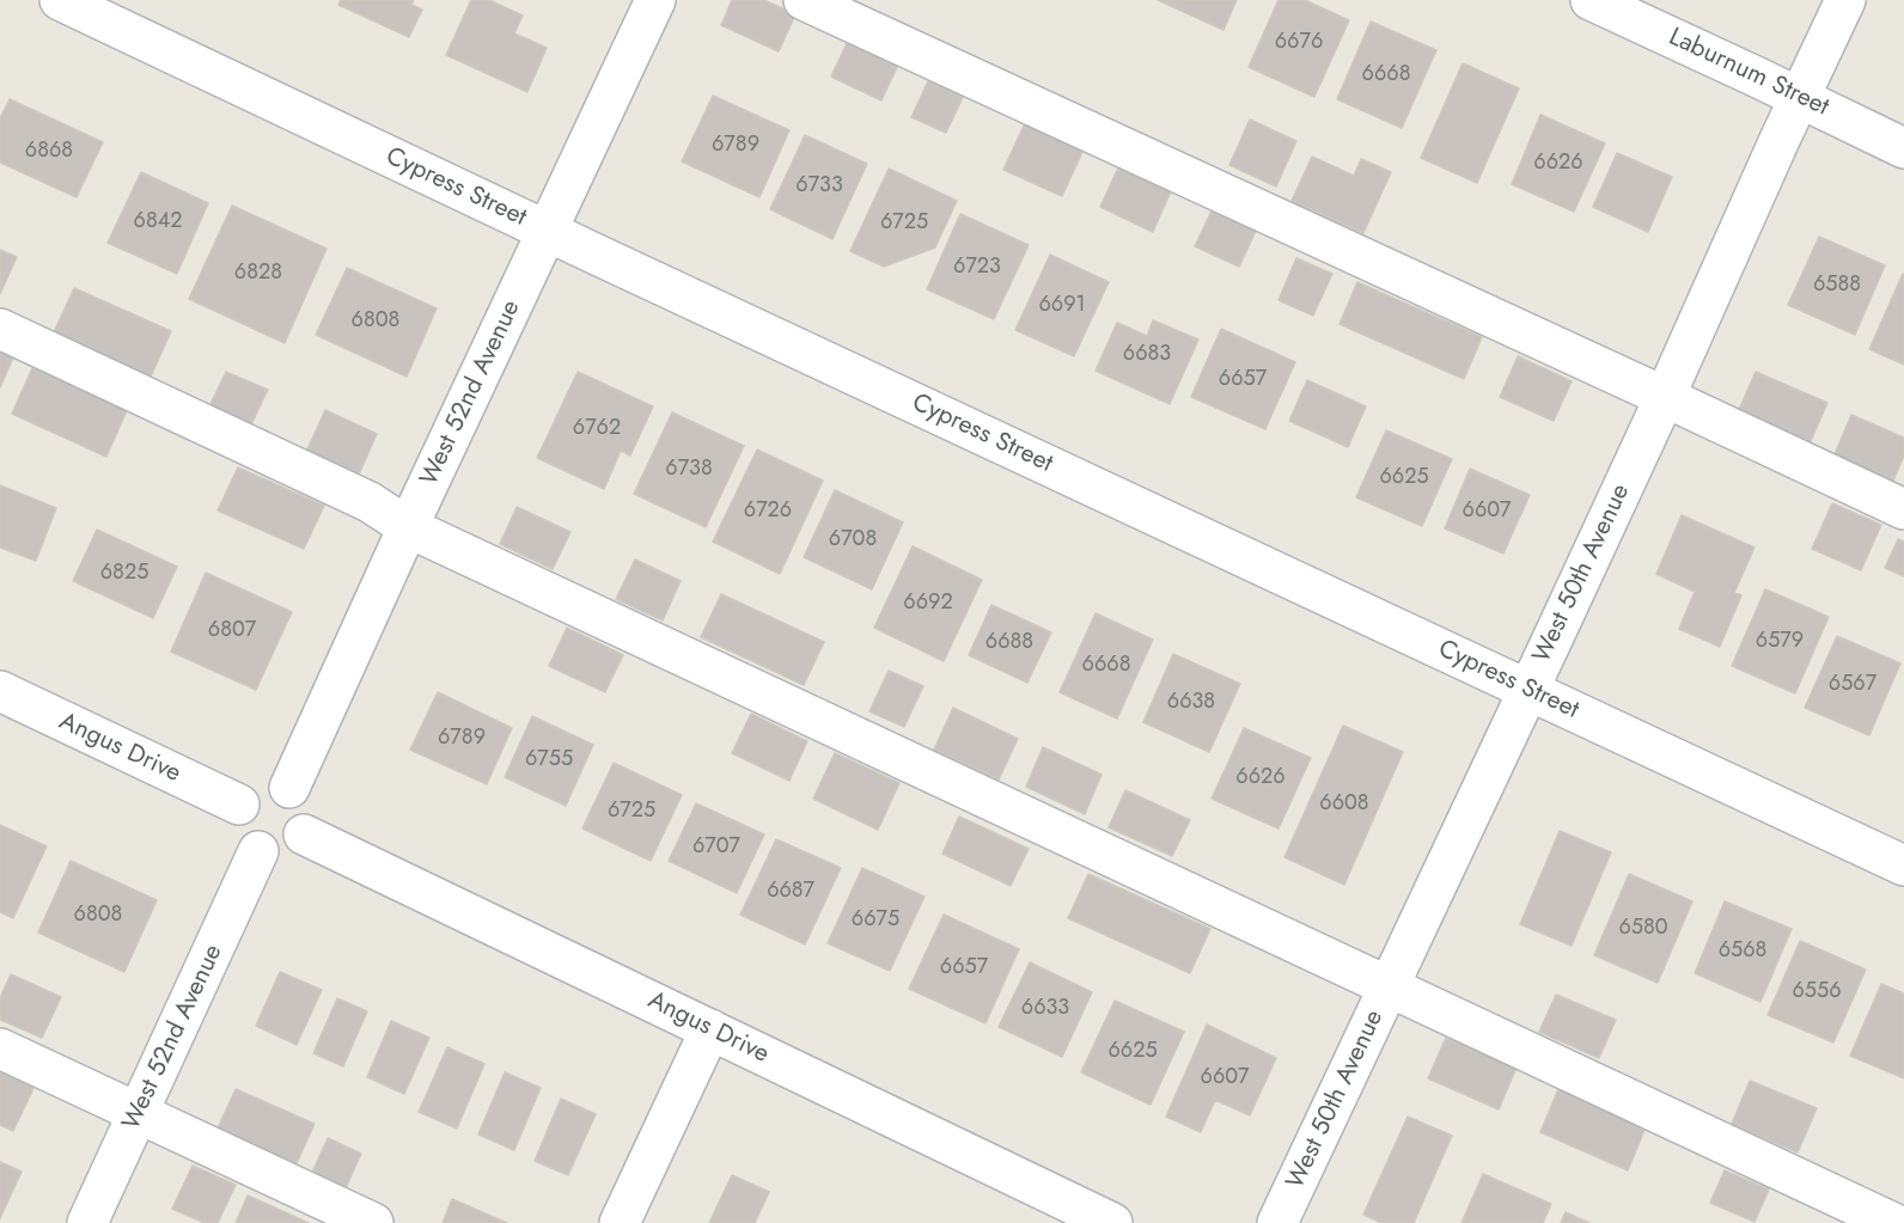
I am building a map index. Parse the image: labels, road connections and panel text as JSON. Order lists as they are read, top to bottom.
{
  "streets": {
    "street": [
      "Laburnum Street",
      "Cypress Street",
      "West 52nd Avenue",
      "West 50th Avenue",
      "Angus Drive"
    ]
  },
  "crossings": [
    ["Laburnum Street", "West 50th Avenue"],
    ["Cypress Street", "West 52nd Avenue"],
    ["Cypress Street", "West 50th Avenue"],
    ["West 52nd Avenue", "Angus Drive"]
  ],
  "house_numbers": [
    "6676",
    "6668",
    "6789",
    "6868",
    "6626",
    "6733",
    "6842",
    "6725",
    "6723",
    "6828",
    "6588",
    "6691",
    "6808",
    "6683",
    "6657",
    "6762",
    "6738",
    "6625",
    "6726",
    "6607",
    "6708",
    "6825",
    "6692",
    "6807",
    "6579",
    "6688",
    "6668",
    "6567",
    "6638",
    "6789",
    "6755",
    "6626",
    "6608",
    "6725",
    "6707",
    "6687",
    "6808",
    "6675",
    "6580",
    "6568",
    "6657",
    "6556",
    "6633",
    "6625",
    "6607"
  ]
}
